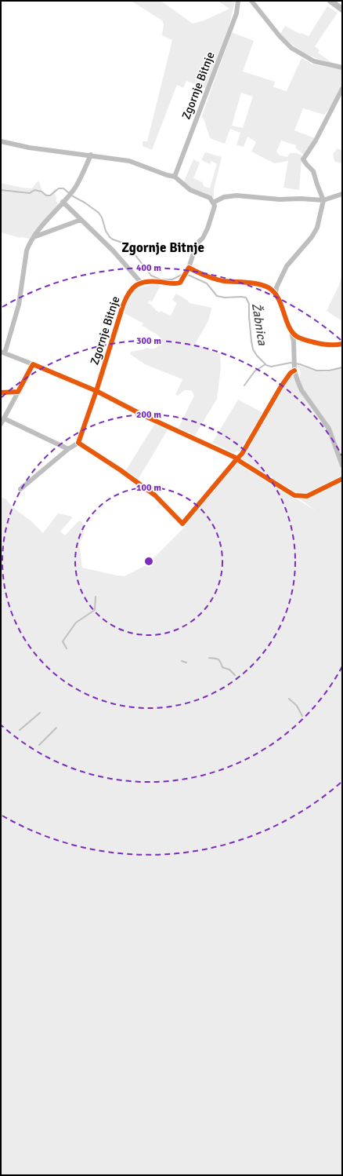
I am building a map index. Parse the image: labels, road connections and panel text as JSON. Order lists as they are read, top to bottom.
{
  "streets": {
    "street": ["Zgornje Bitnje"]
  },
  "districts": ["Zgornje Bitnje"],
  "water": ["Žabnica"],
  "rings": [
    "400 m",
    "300 m",
    "200 m",
    "100 m"
  ]
}
